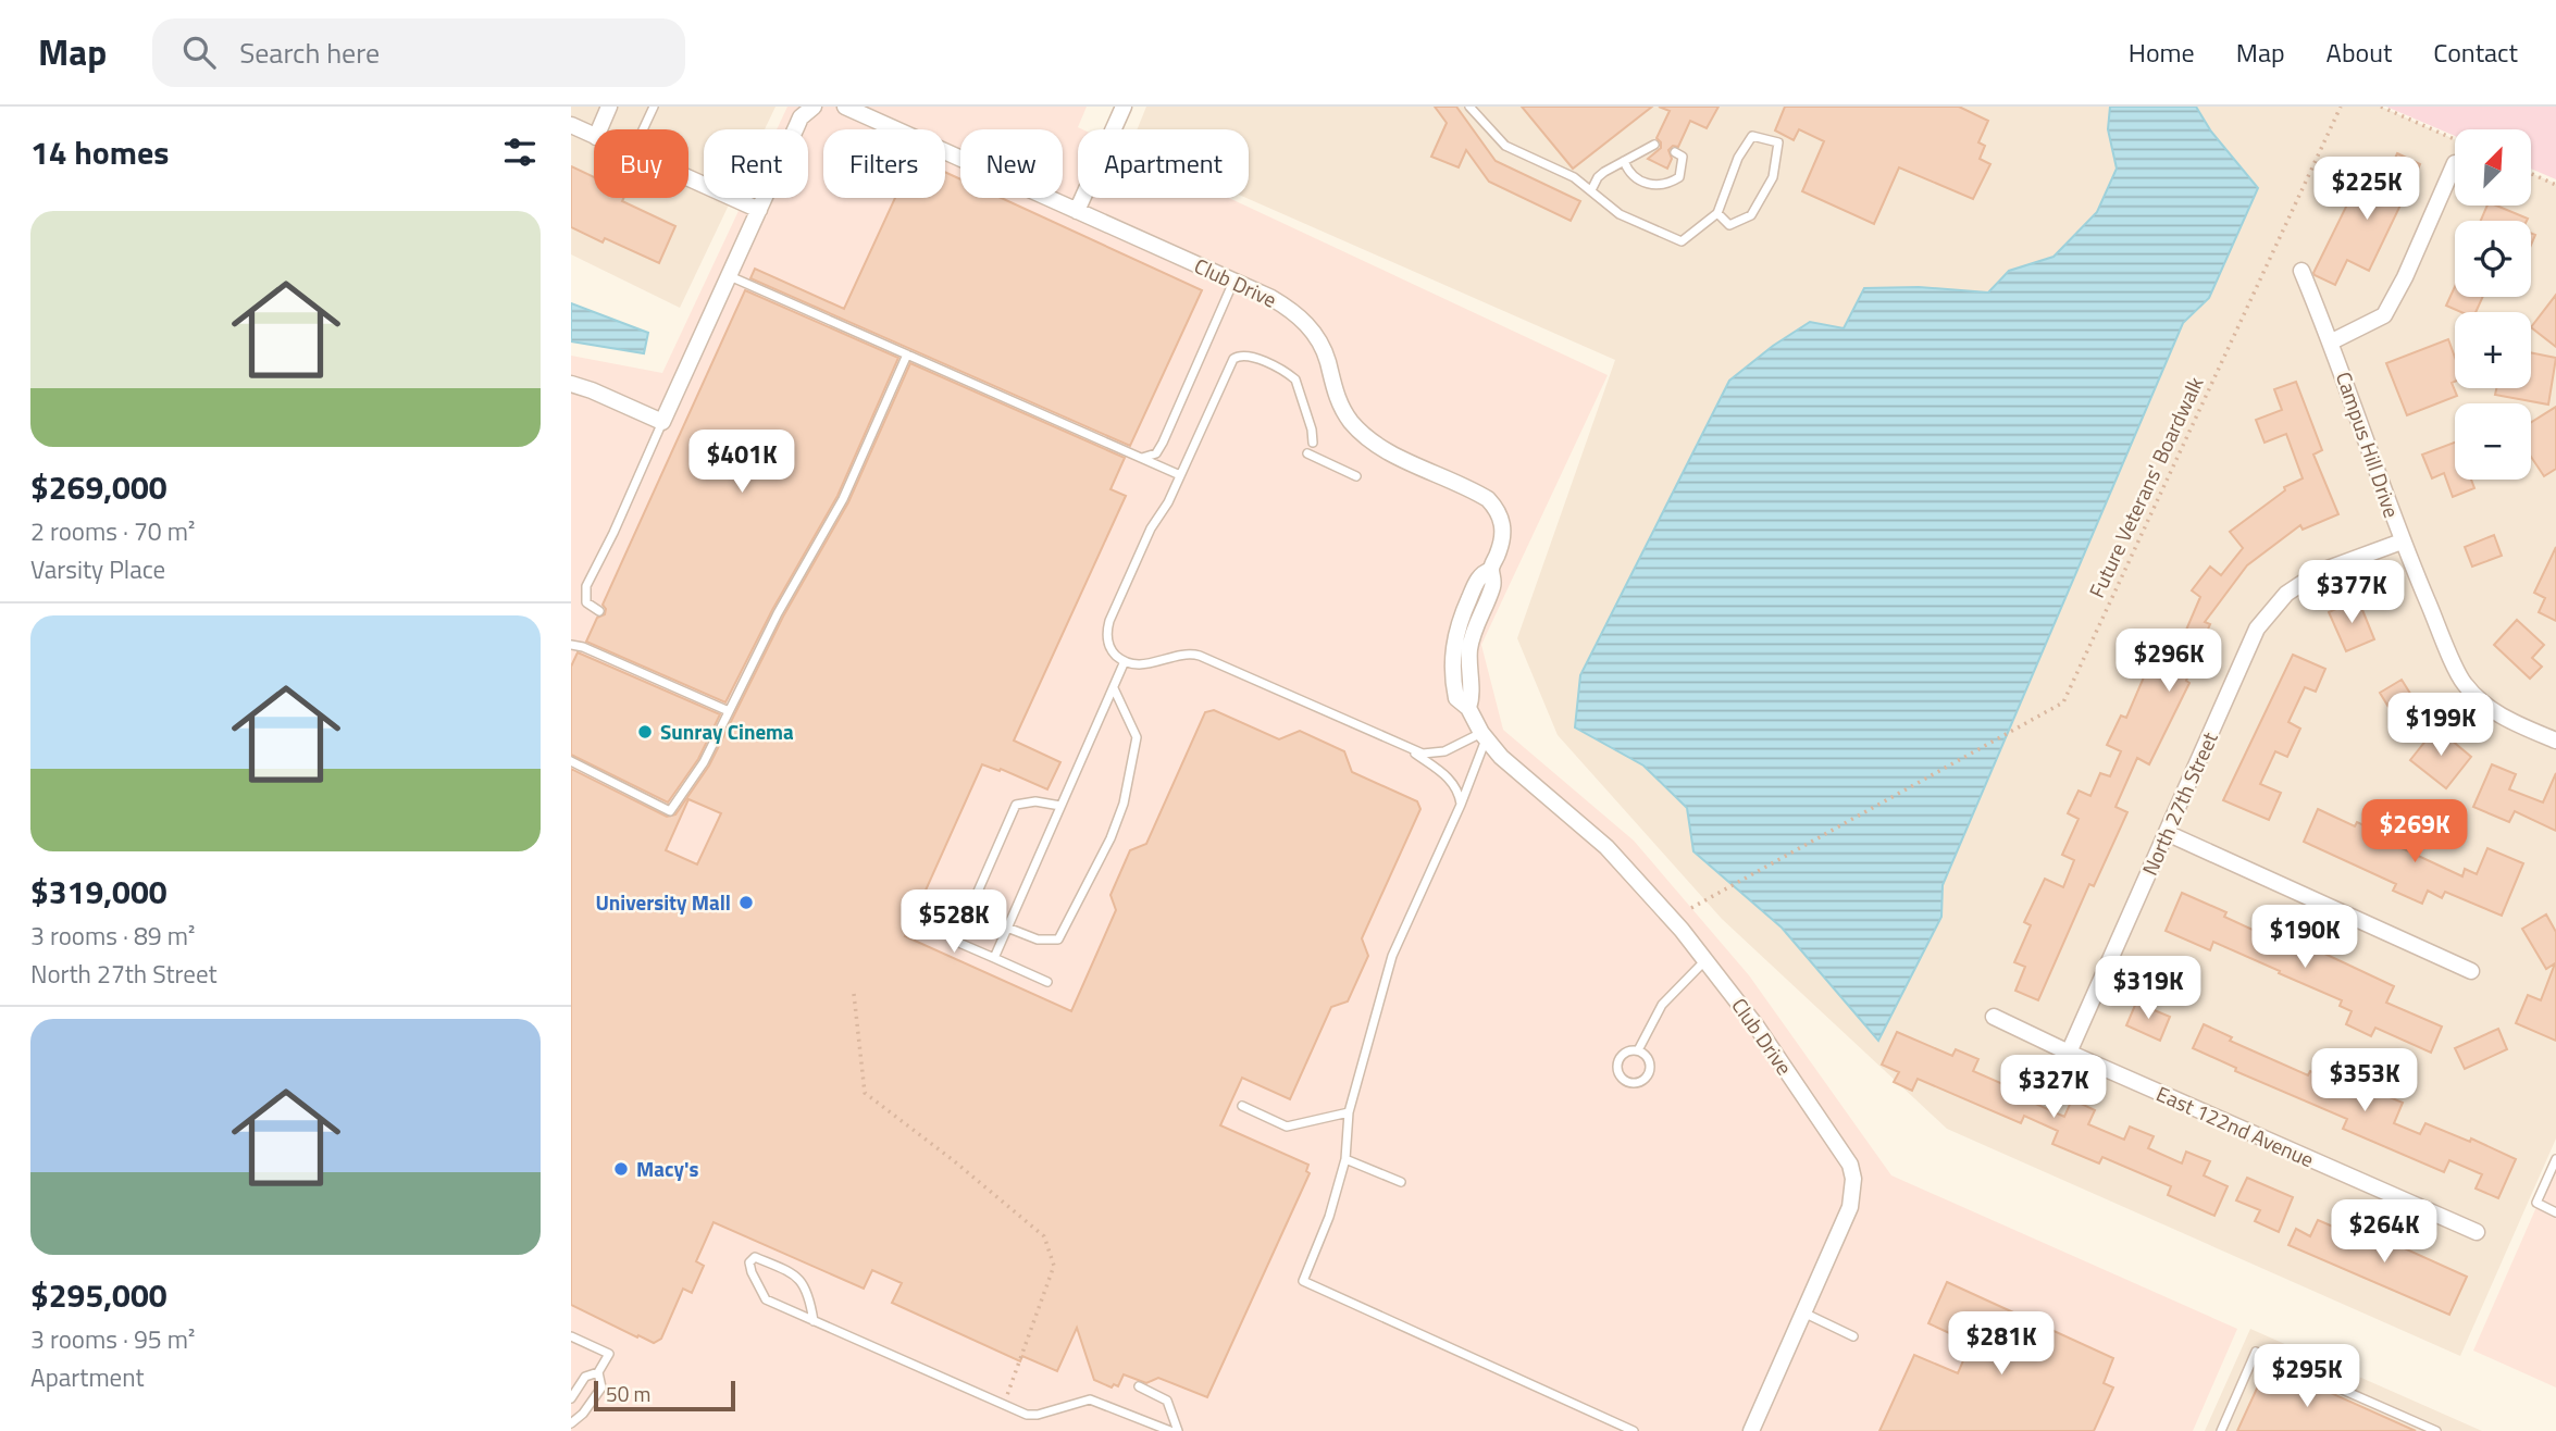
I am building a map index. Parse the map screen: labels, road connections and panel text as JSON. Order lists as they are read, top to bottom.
{
  "streets": {
    "street": [
      "Club Drive",
      "Campus Hill Drive",
      "North 27th Street",
      "East 122nd Avenue"
    ],
    "path": ["Future Veterans' Boardwalk"]
  },
  "crossings": [
    ["Campus Hill Drive", "North 27th Street"],
    ["North 27th Street", "East 122nd Avenue"]
  ],
  "places": ["Sunray Cinema", "University Mall", "Macy's"],
  "scale_bar": "50 m",
  "north": "top right",
  "page": {
    "header": "Map",
    "search": "Search here",
    "nav": [
      "Home",
      "Map",
      "About",
      "Contact"
    ],
    "heading": "14 homes",
    "map_buttons": ["+", "−"],
    "chip": [
      "Buy",
      "Rent",
      "Filters",
      "New",
      "Apartment"
    ],
    "price": [
      "$225K",
      "$401K",
      "$377K",
      "$296K",
      "$199K",
      "$269K",
      "$528K",
      "$190K",
      "$319K",
      "$353K",
      "$327K",
      "$264K",
      "$281K",
      "$295K"
    ],
    "list": [
      {
        "name": "$269,000",
        "note": "2 rooms · 70 m² · Varsity Place"
      },
      {
        "name": "$319,000",
        "note": "3 rooms · 89 m² · North 27th Street"
      },
      {
        "name": "$295,000",
        "note": "3 rooms · 95 m² · Apartment"
      }
    ],
    "scale": "50 m"
  }
}
